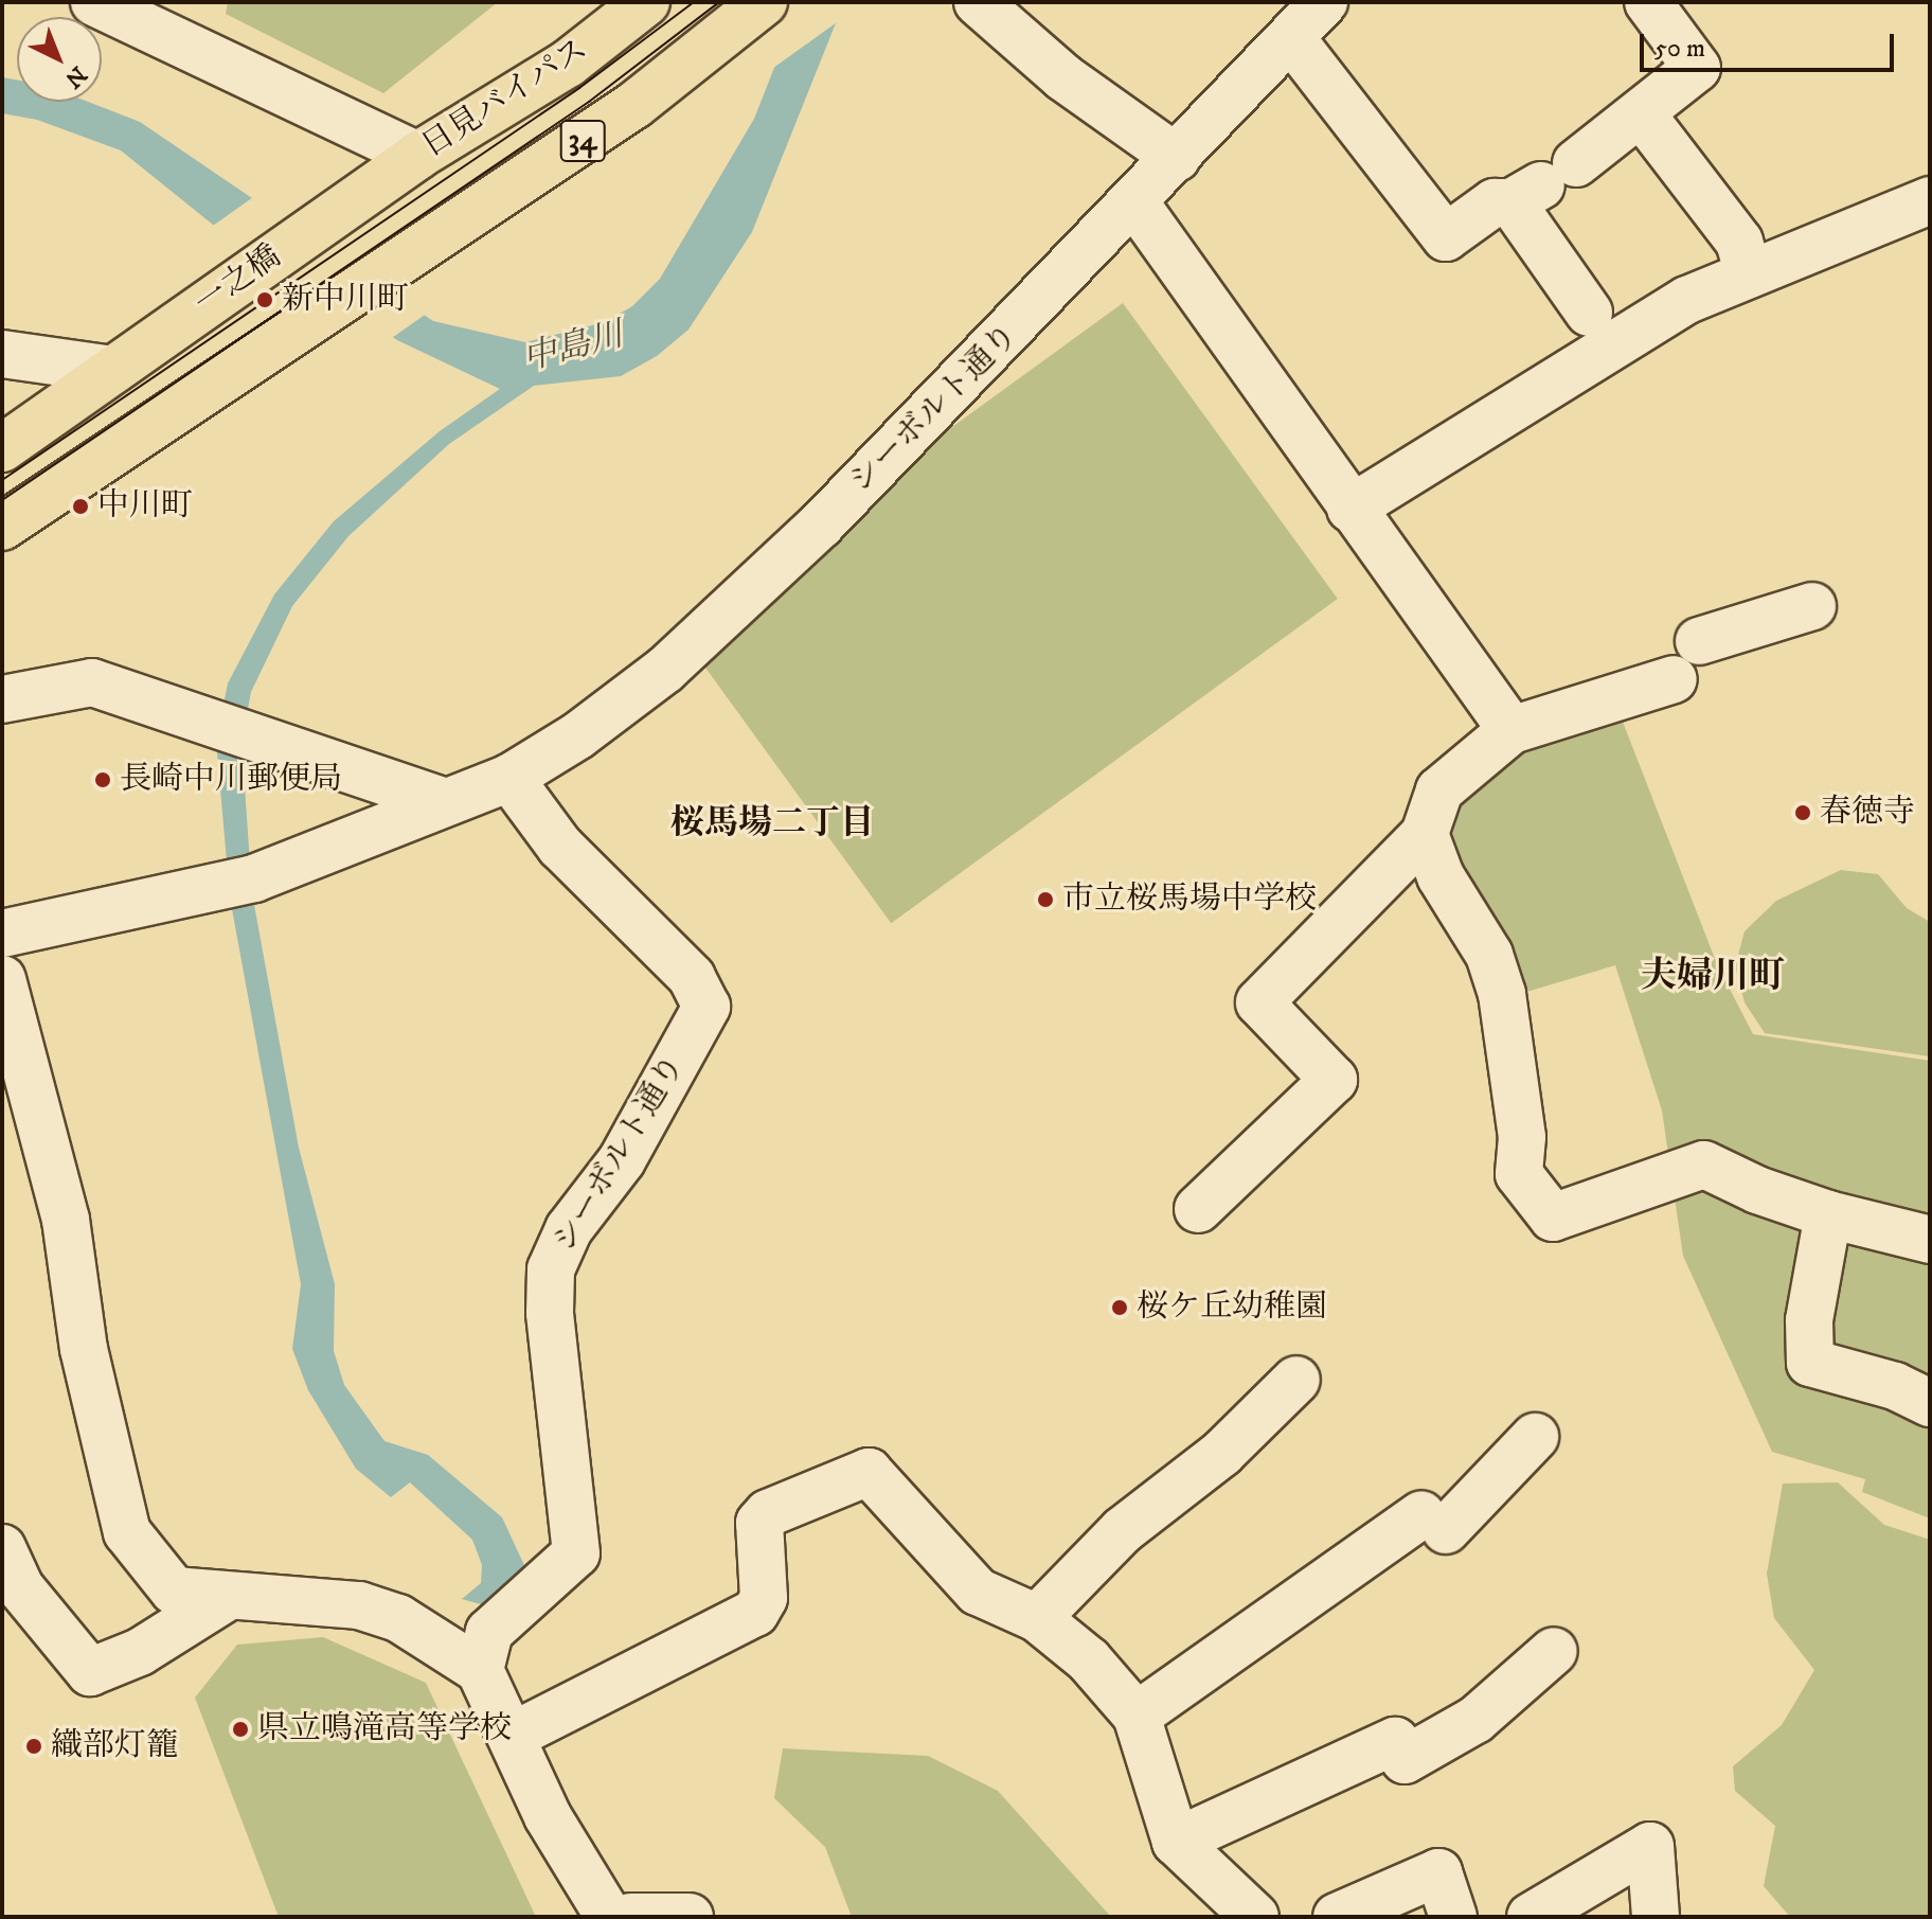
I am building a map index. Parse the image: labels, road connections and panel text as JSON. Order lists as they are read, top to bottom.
{
  "streets": {
    "highway": ["日見バイパス", "34", "一之橋"],
    "street": ["シーボルト通り"]
  },
  "crossings": [
    ["日見バイパス", "一之橋"],
    ["34", "一之橋"]
  ],
  "districts": ["桜馬場二丁目", "夫婦川町"],
  "water": ["中島川"],
  "places": [
    "新中川町",
    "中川町",
    "長崎中川郵便局",
    "春徳寺",
    "市立桜馬場中学校",
    "桜ケ丘幼稚園",
    "県立鳴滝高等学校",
    "織部灯籠"
  ],
  "scale_bar": "50 m",
  "north": "bottom right"
}
